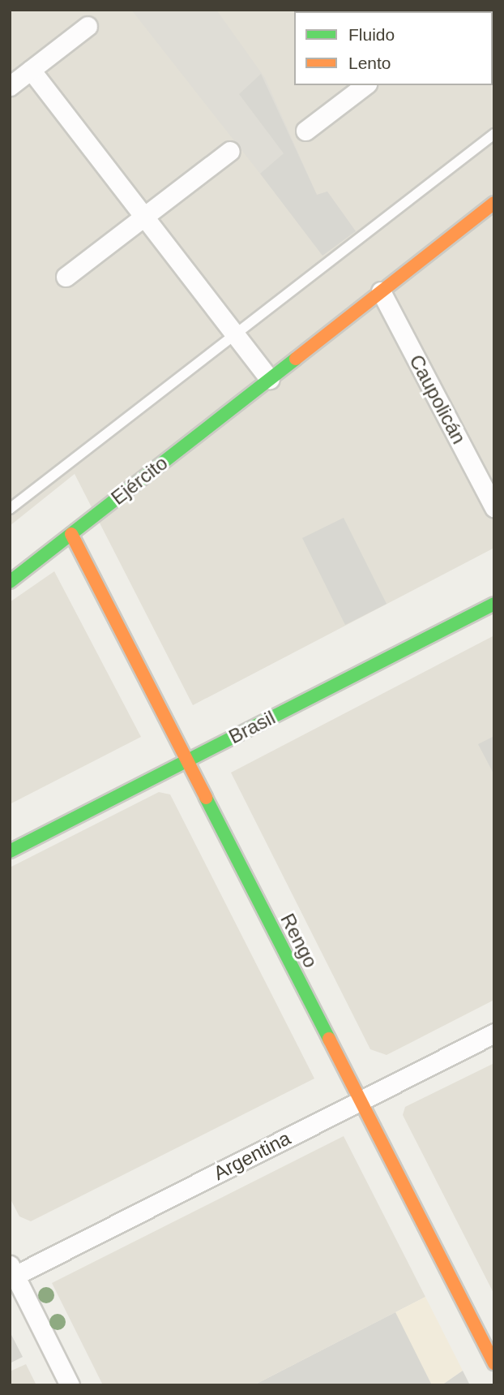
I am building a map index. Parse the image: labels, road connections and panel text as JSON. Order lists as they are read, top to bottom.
{
  "streets": {
    "main road": ["Ejército", "Brasil", "Rengo"],
    "street": ["Caupolicán", "Argentina"]
  },
  "crossings": [
    ["Caupolicán", "Ejército"],
    ["Ejército", "Rengo"],
    ["Brasil", "Rengo"],
    ["Rengo", "Argentina"]
  ],
  "legend": ["Fluido", "Lento"]
}
